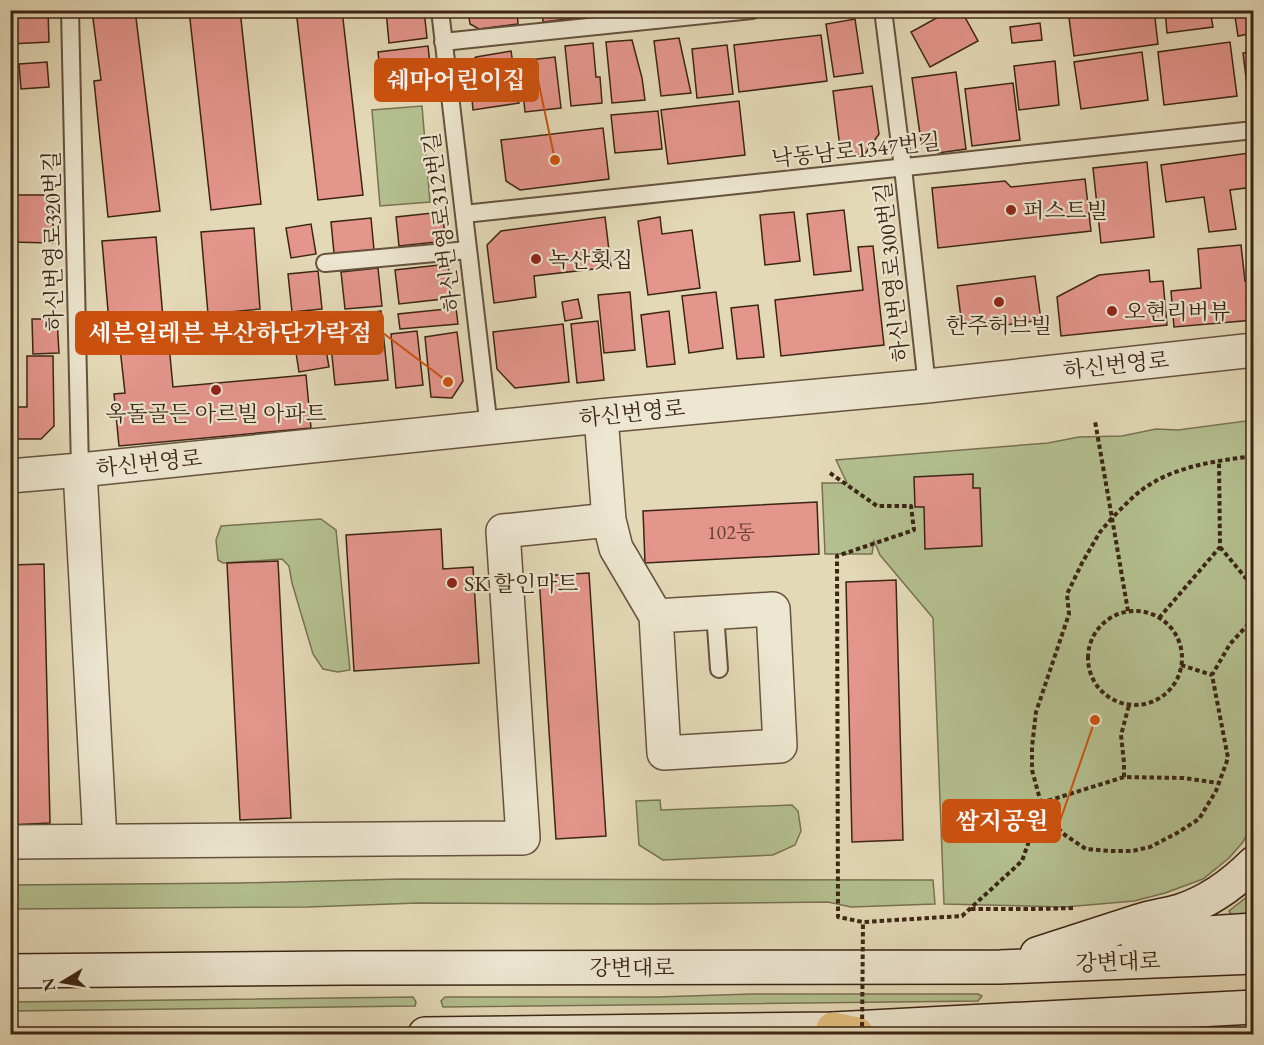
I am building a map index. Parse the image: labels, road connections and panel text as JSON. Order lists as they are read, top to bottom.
{
  "streets": {
    "street": ["하신번영로", "강변대로"],
    "lane": [
      "낙동남로1347번길",
      "하신번영로312번길",
      "하신번영로320번길",
      "하신번영로300번길"
    ]
  },
  "crossings": [
    ["낙동남로1347번길", "하신번영로312번길"],
    ["낙동남로1347번길", "하신번영로300번길"],
    ["하신번영로312번길", "하신번영로"],
    ["하신번영로320번길", "하신번영로"],
    ["하신번영로300번길", "하신번영로"]
  ],
  "places": [
    "쉐마어린이집",
    "퍼스트빌",
    "녹산횟집",
    "한주허브빌",
    "오현리버뷰",
    "세븐일레븐 부산하단가락점",
    "옥돌골든 아르빌 아파트",
    "SK 할인마트",
    "쌈지공원"
  ],
  "house_numbers": ["102동"],
  "north": "left"
}
